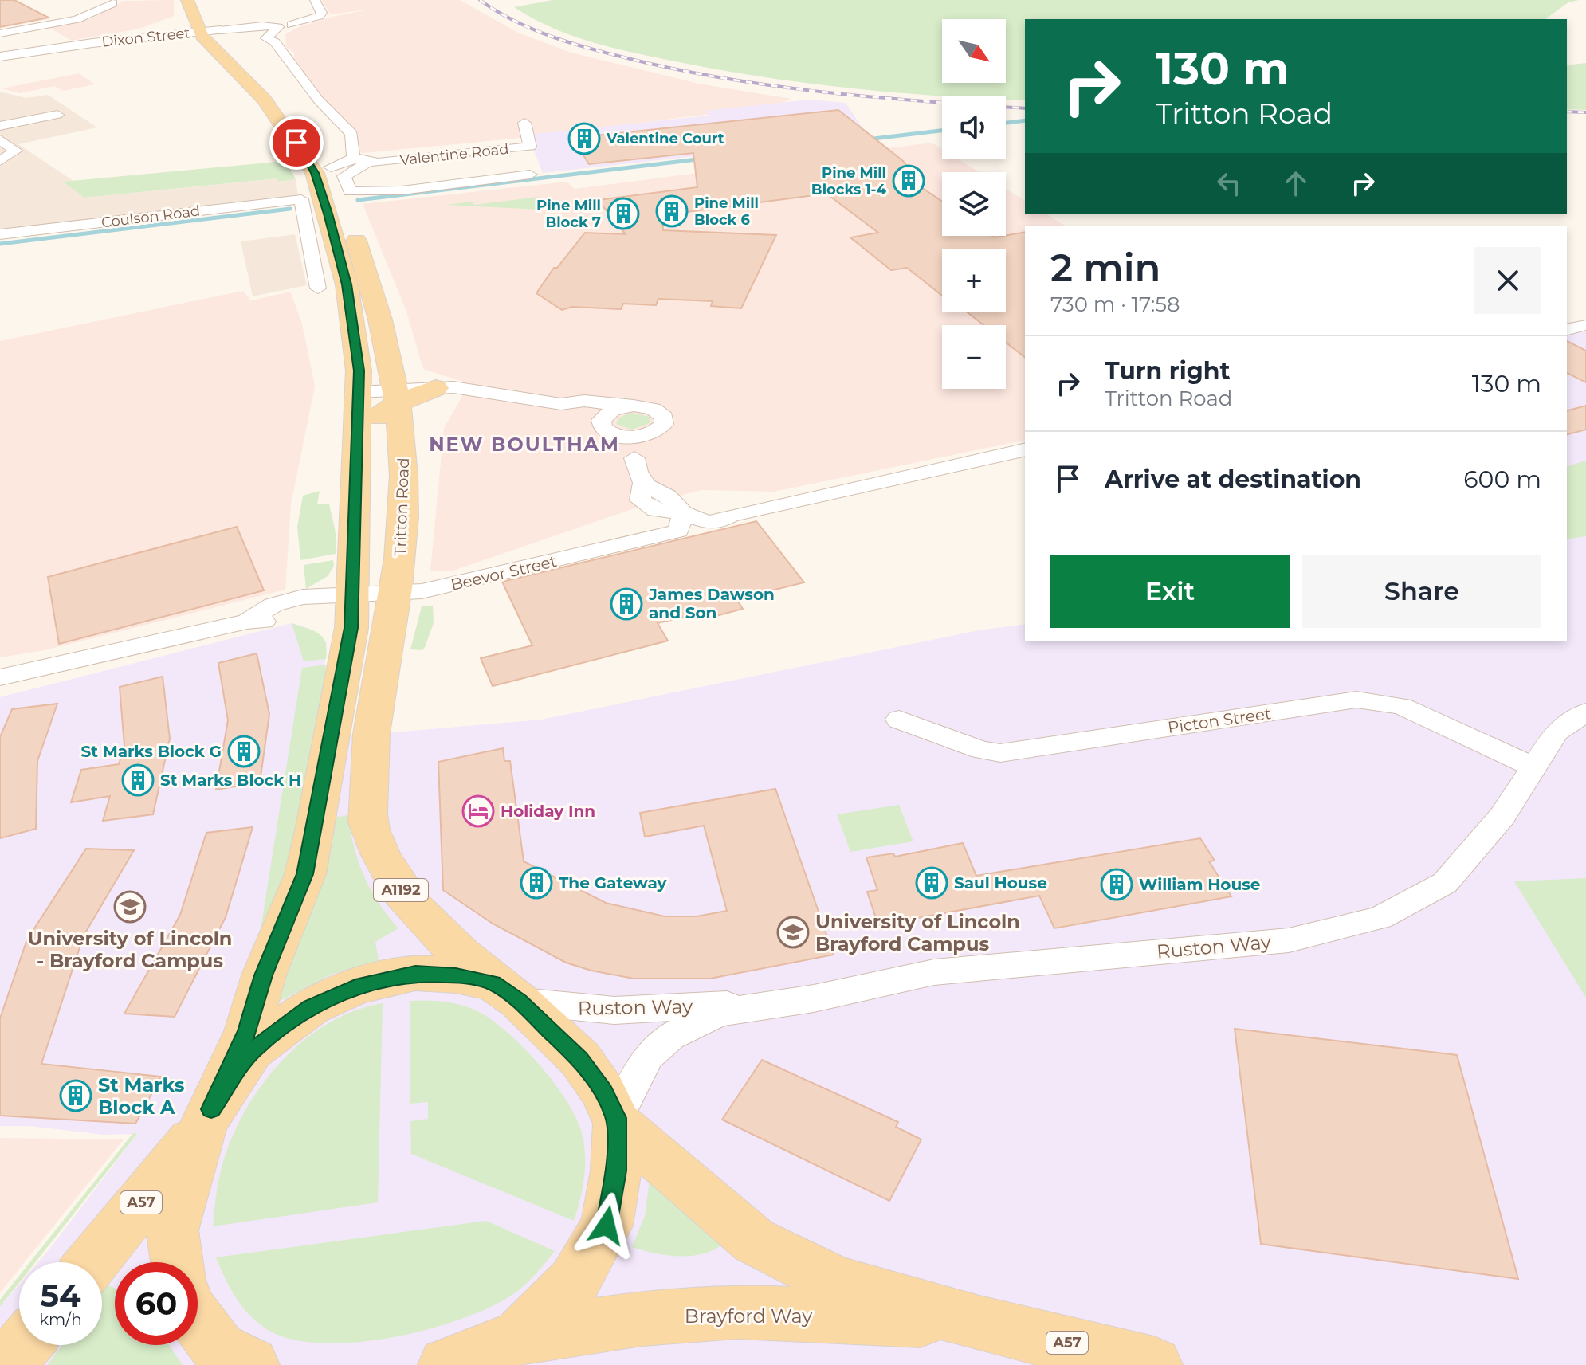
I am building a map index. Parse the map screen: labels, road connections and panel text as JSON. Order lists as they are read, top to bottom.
{
  "streets": {
    "main road": [
      "Tritton Road",
      "A1192",
      "A57",
      "Brayford Way"
    ],
    "street": [
      "Dixon Street",
      "Valentine Road",
      "Coulson Road",
      "Beevor Street",
      "Picton Street",
      "Ruston Way"
    ]
  },
  "crossings": [
    ["Valentine Road", "Tritton Road"],
    ["Tritton Road", "Beevor Street"],
    ["Tritton Road", "Ruston Way"],
    ["Tritton Road", "Brayford Way"],
    ["Picton Street", "Ruston Way"],
    ["Ruston Way", "Brayford Way"]
  ],
  "districts": ["NEW BOULTHAM"],
  "places": {
    "building": [
      "Valentine Court",
      "Pine Mill Blocks 1-4",
      "Pine Mill Block 6",
      "Pine Mill Block 7",
      "James Dawson and Son",
      "St Marks Block G",
      "St Marks Block H",
      "The Gateway",
      "Saul House",
      "William House",
      "St Marks Block A"
    ],
    "hotel": ["Holiday Inn"],
    "school or university": ["University of Lincoln - Brayford Campus", "University of Lincoln Brayford Campus"]
  },
  "north": "bottom right",
  "page": {
    "map_buttons": ["+", "−"],
    "turn": ["130 m", "Tritton Road"],
    "heading": ["2 min", "730 m · 17:58"],
    "list": [
      {
        "name": "Turn right",
        "note": "Tritton Road",
        "value": "130 m"
      },
      {
        "name": "Arrive at destination",
        "value": "600 m"
      }
    ],
    "buttons": ["Exit", "Share"],
    "speed": "54 km/h",
    "limit": "60"
  }
}
